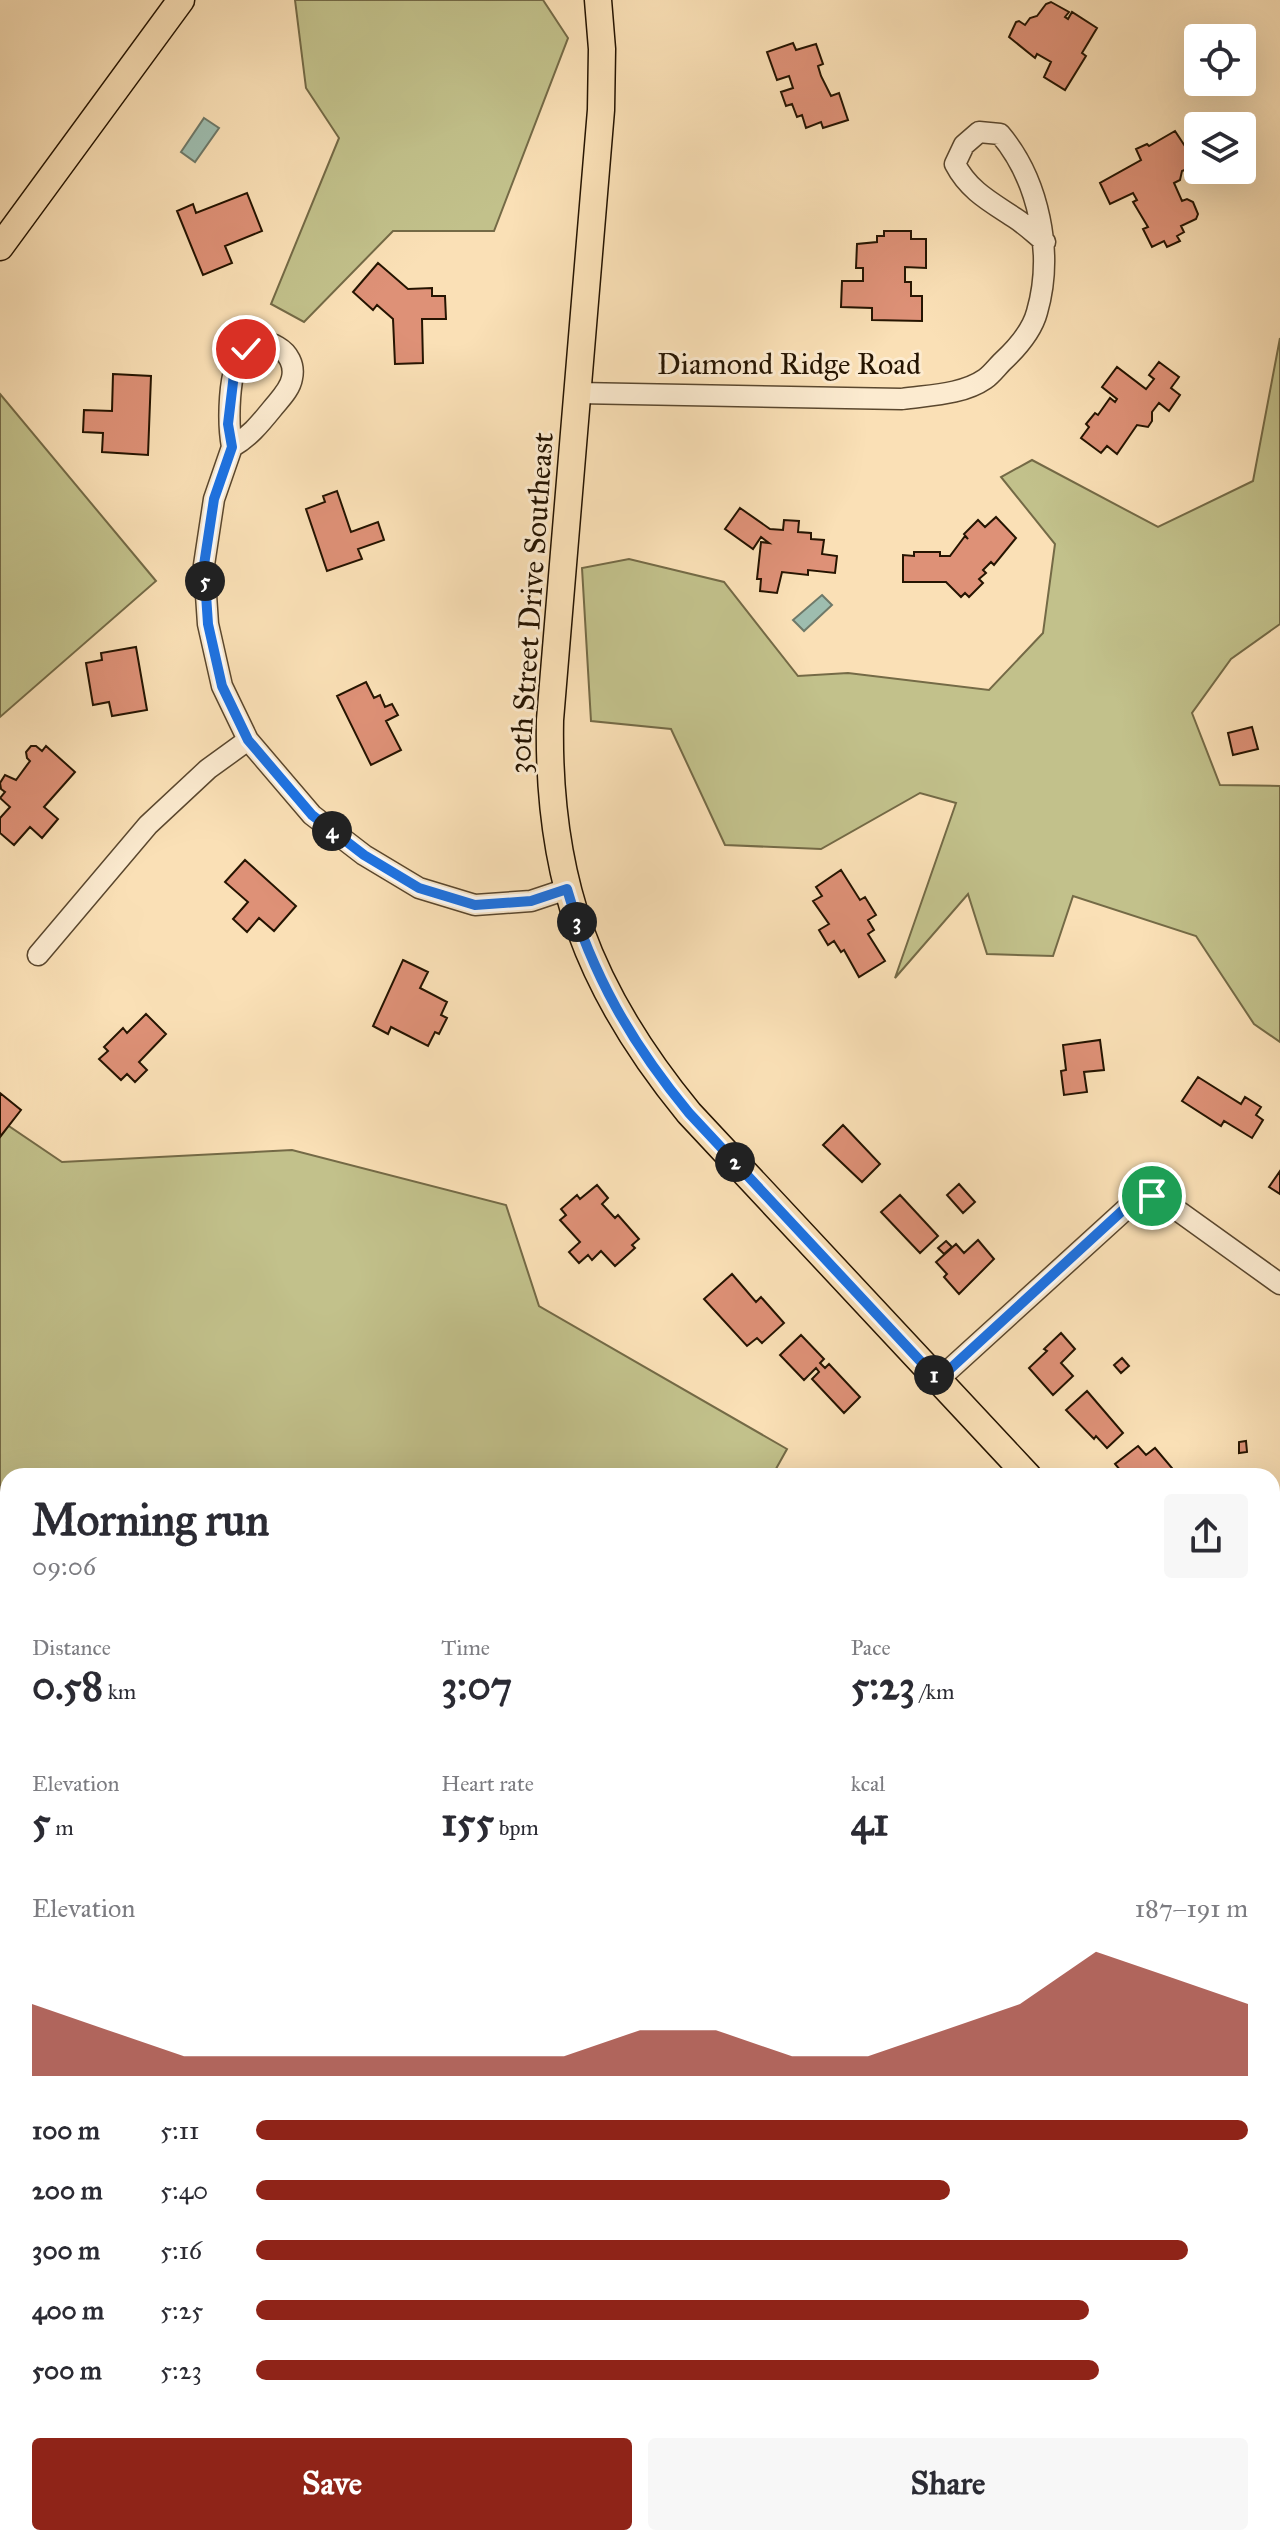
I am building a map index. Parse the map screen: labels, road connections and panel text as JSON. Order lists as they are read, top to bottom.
{
  "streets": {
    "main road": ["30th Street Drive Southeast"],
    "street": ["Diamond Ridge Road"]
  },
  "crossings": [
    ["Diamond Ridge Road", "30th Street Drive Southeast"]
  ],
  "page": {
    "pins": [
      "5",
      "4",
      "3",
      "2",
      "1"
    ],
    "heading": ["Morning run", "09:06"],
    "stats": [
      ["Distance", "0.58 km"],
      ["Time", "3:07"],
      ["Pace", "5:23 /km"],
      ["Elevation", "5 m"],
      ["Heart rate", "155 bpm"],
      ["kcal", "41"]
    ],
    "chart": ["Elevation", "187–191 m"],
    "list": [
      {
        "name": "100 m",
        "note": "5:11"
      },
      {
        "name": "200 m",
        "note": "5:40"
      },
      {
        "name": "300 m",
        "note": "5:16"
      },
      {
        "name": "400 m",
        "note": "5:25"
      },
      {
        "name": "500 m",
        "note": "5:23"
      }
    ],
    "buttons": ["Save", "Share"]
  }
}
